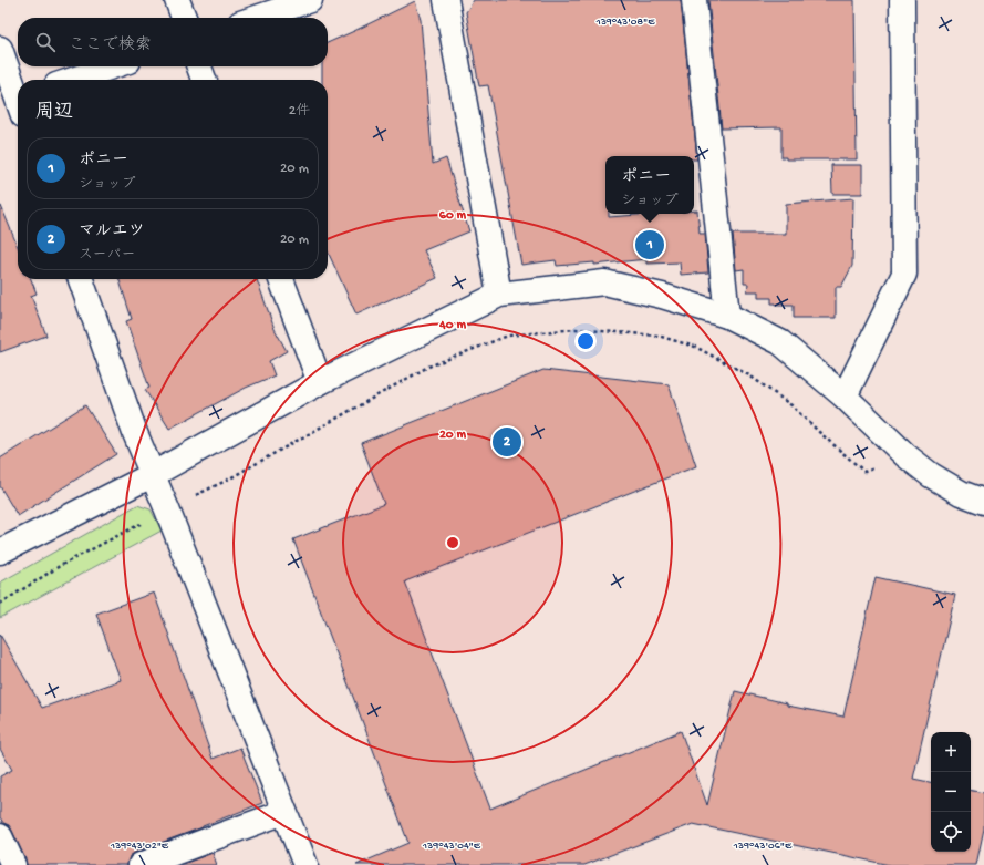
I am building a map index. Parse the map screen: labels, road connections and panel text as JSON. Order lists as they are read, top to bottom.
{
  "page": {
    "search": "ここで検索",
    "heading": ["周辺", "2件"],
    "list": [
      {
        "mark": "1",
        "name": "ポニー",
        "note": "ショップ",
        "value": "20 m"
      },
      {
        "mark": "2",
        "name": "マルエツ",
        "note": "スーパー",
        "value": "20 m"
      }
    ],
    "popup": ["ポニー", "ショップ"],
    "pins": ["1", "2"],
    "map_buttons": ["+", "−"]
  },
  "coordinates": [
    "139°43'08\"E",
    "139°43'02\"E",
    "139°43'04\"E",
    "139°43'06\"E"
  ],
  "rings": ["60 m", "40 m", "20 m"]
}
